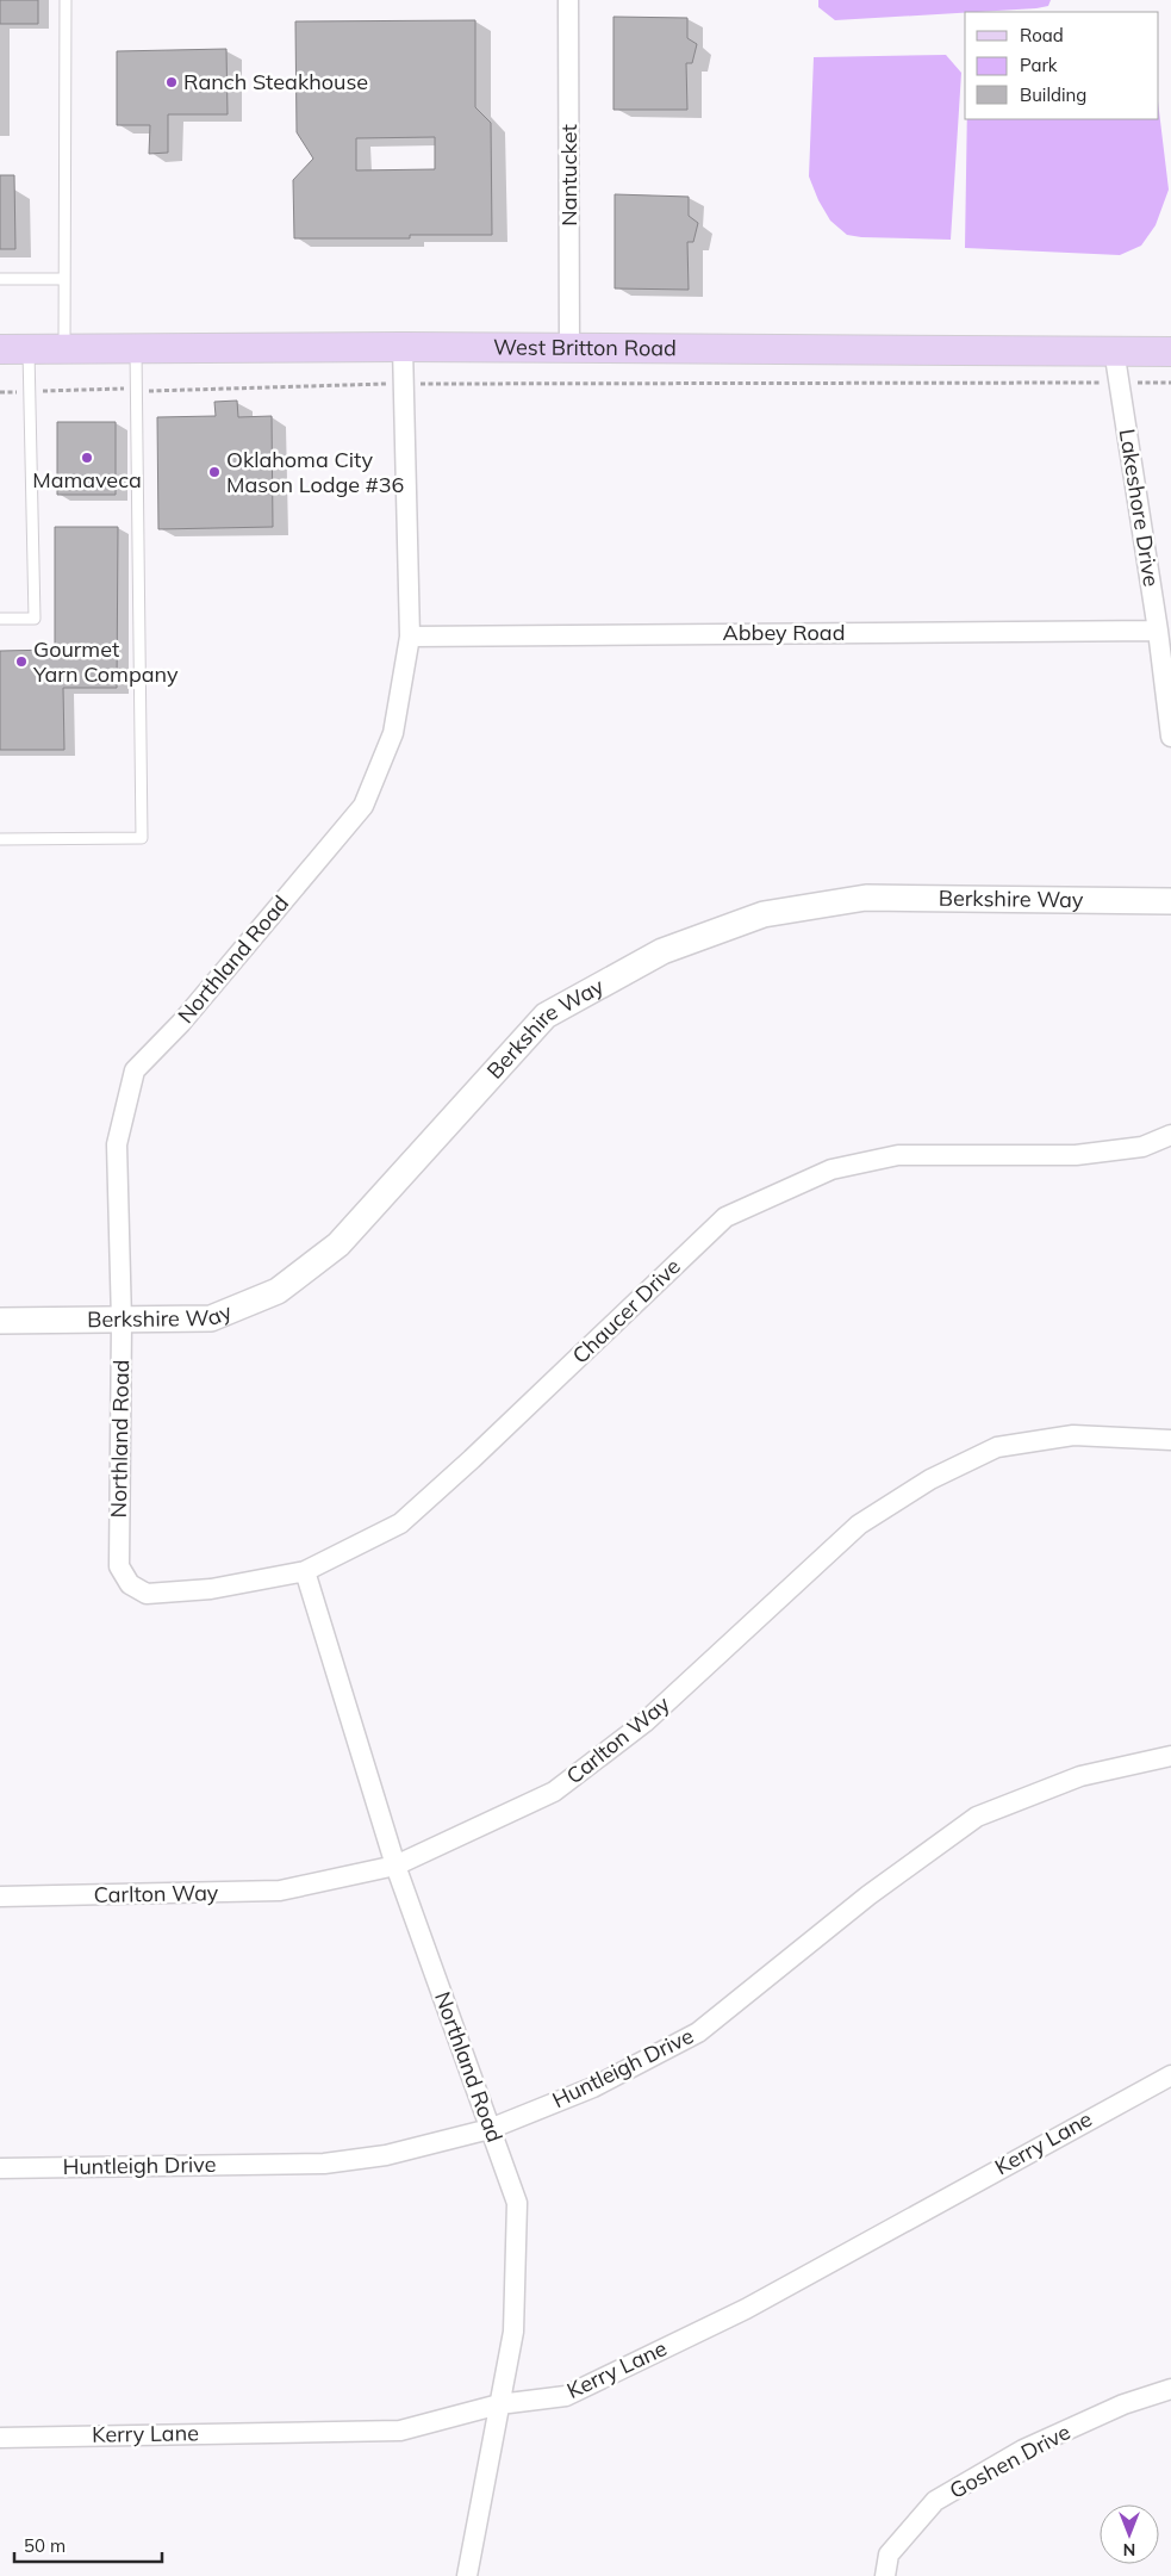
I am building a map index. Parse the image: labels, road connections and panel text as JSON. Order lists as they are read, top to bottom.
{
  "streets": {
    "main road": ["West Britton Road"],
    "street": [
      "Nantucket",
      "Lakeshore Drive",
      "Abbey Road",
      "Berkshire Way",
      "Northland Road",
      "Chaucer Drive",
      "Carlton Way",
      "Huntleigh Drive",
      "Kerry Lane",
      "Goshen Drive"
    ]
  },
  "crossings": [
    ["Nantucket", "West Britton Road"],
    ["West Britton Road", "Lakeshore Drive"],
    ["West Britton Road", "Northland Road"],
    ["Lakeshore Drive", "Abbey Road"],
    ["Abbey Road", "Northland Road"],
    ["Berkshire Way", "Northland Road"],
    ["Northland Road", "Chaucer Drive"],
    ["Northland Road", "Carlton Way"],
    ["Northland Road", "Huntleigh Drive"],
    ["Northland Road", "Kerry Lane"]
  ],
  "places": [
    "Ranch Steakhouse",
    "Mamaveca",
    "Oklahoma City Mason Lodge #36",
    "Gourmet Yarn Company"
  ],
  "legend": ["Road", "Park", "Building"],
  "scale_bar": "50 m",
  "north": "bottom"
}
